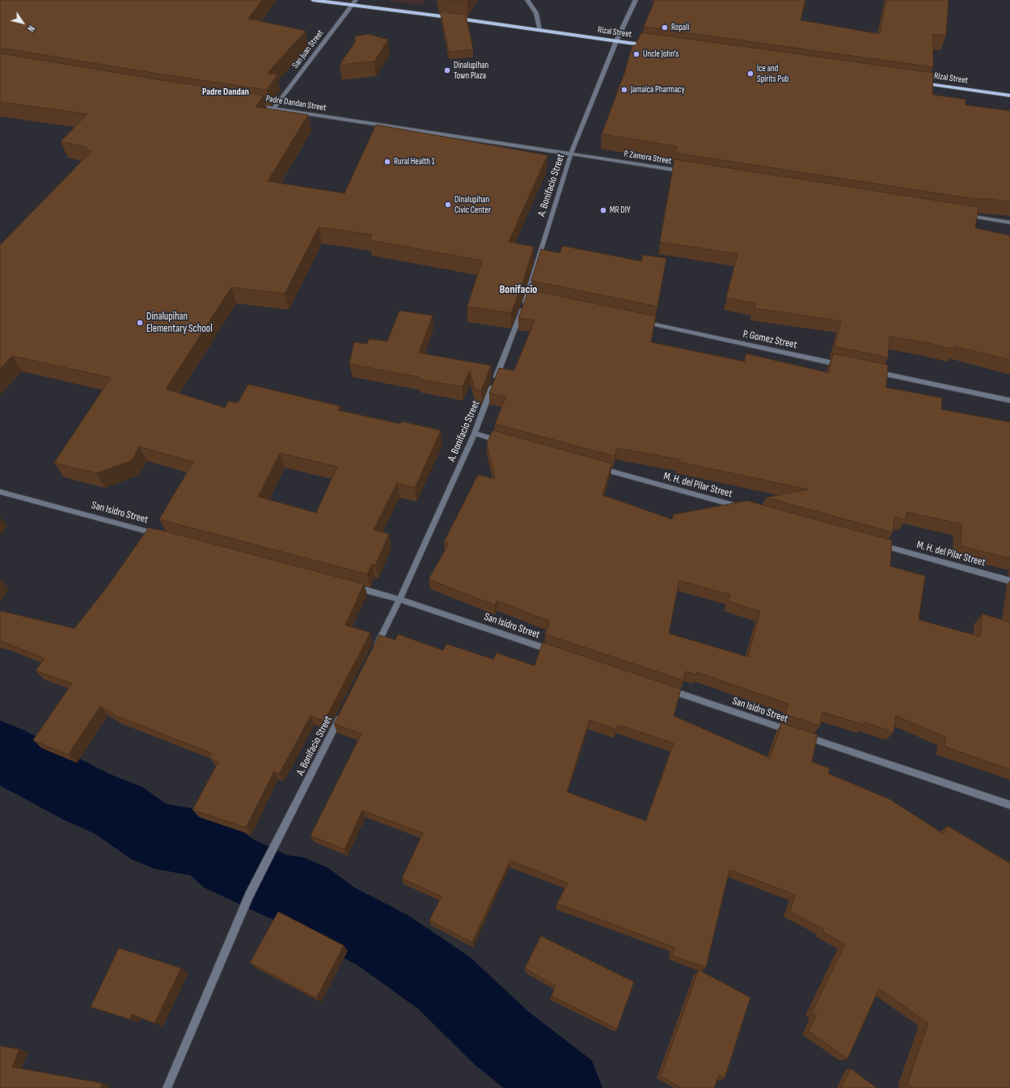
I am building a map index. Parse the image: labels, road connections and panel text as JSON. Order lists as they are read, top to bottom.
{
  "streets": {
    "main road": ["Rizal Street"],
    "street": [
      "San Juan Street",
      "Padre Dandan Street",
      "P. Zamora Street",
      "A. Bonifacio Street",
      "P. Gomez Street",
      "M. H. del Pilar Street",
      "San Isidro Street"
    ]
  },
  "crossings": [
    ["Rizal Street", "San Juan Street"],
    ["Rizal Street", "A. Bonifacio Street"],
    ["San Juan Street", "Padre Dandan Street"],
    ["Padre Dandan Street", "P. Zamora Street"],
    ["Padre Dandan Street", "A. Bonifacio Street"],
    ["P. Zamora Street", "A. Bonifacio Street"],
    ["A. Bonifacio Street", "San Isidro Street"]
  ],
  "districts": ["Padre Dandan", "Bonifacio"],
  "places": [
    "Ropali",
    "Uncle John's",
    "Dinalupihan Town Plaza",
    "Ice and Spirits Pub",
    "Jamaica Pharmacy",
    "Rural Health 1",
    "Dinalupihan Civic Center",
    "MR DIY",
    "Dinalupihan Elementary School"
  ],
  "north": "bottom right"
}
